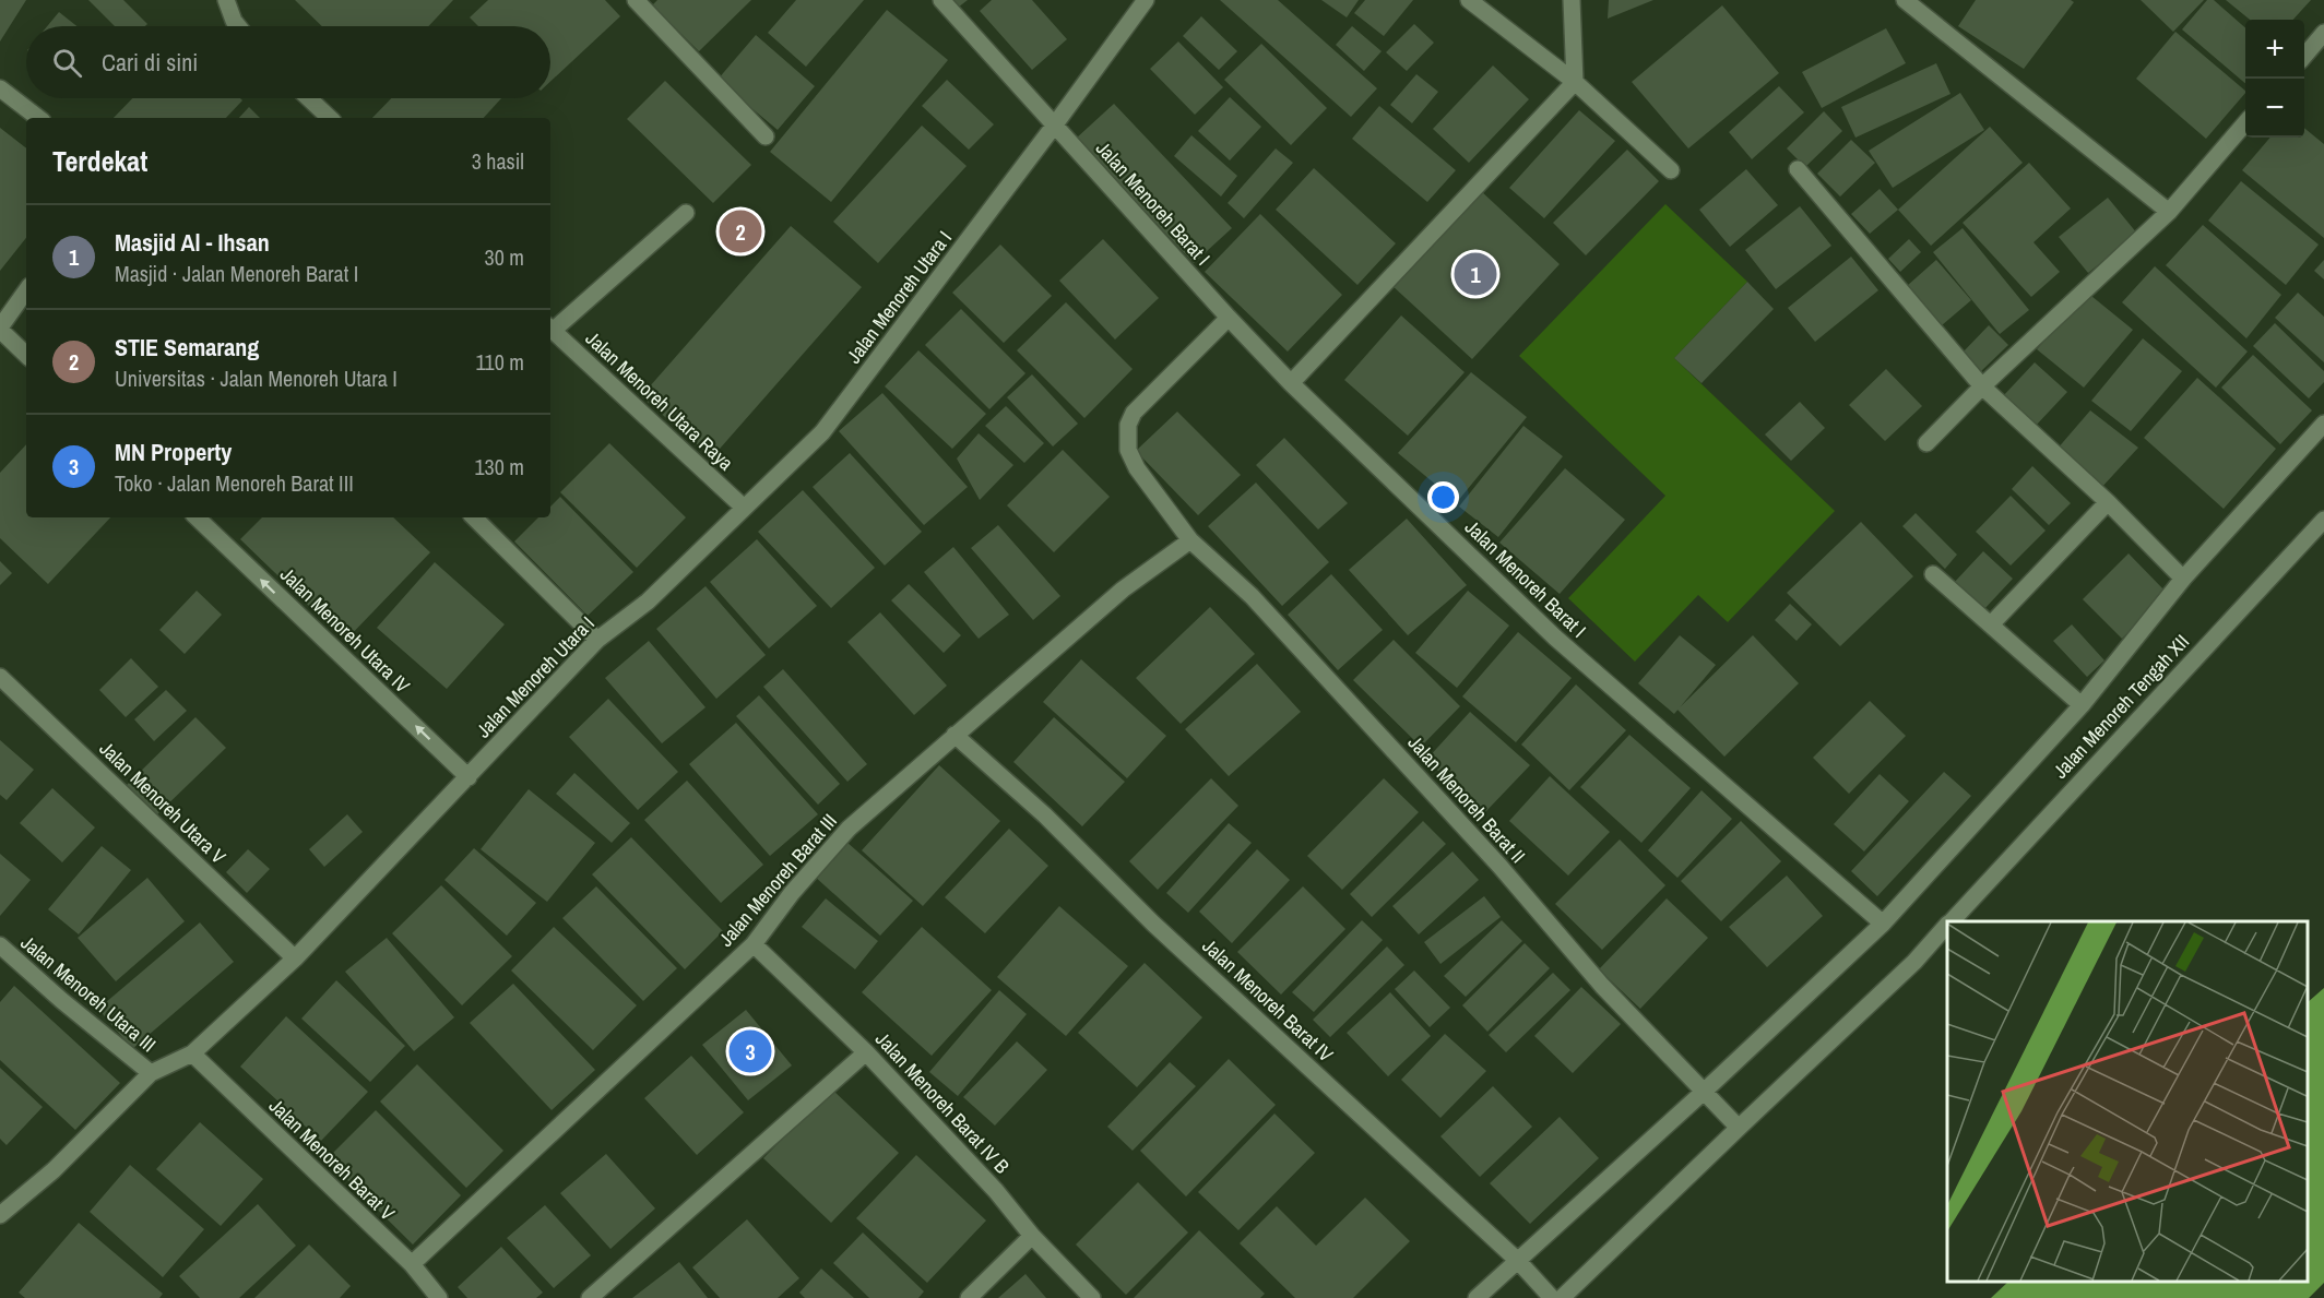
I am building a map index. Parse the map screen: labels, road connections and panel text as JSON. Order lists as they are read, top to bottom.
{
  "streets": {
    "street": [
      "Jalan Menoreh Barat I",
      "Jalan Menoreh Utara I",
      "Jalan Menoreh Utara Raya",
      "Jalan Menoreh Utara IV",
      "Jalan Menoreh Tengah XII",
      "Jalan Menoreh Barat II",
      "Jalan Menoreh Utara V",
      "Jalan Menoreh Barat III",
      "Jalan Menoreh Utara III",
      "Jalan Menoreh Barat IV",
      "Jalan Menoreh Barat IV B",
      "Jalan Menoreh Barat V"
    ]
  },
  "crossings": [
    ["Jalan Menoreh Barat I", "Jalan Menoreh Utara I"],
    ["Jalan Menoreh Barat I", "Jalan Menoreh Barat II"],
    ["Jalan Menoreh Utara I", "Jalan Menoreh Utara Raya"],
    ["Jalan Menoreh Utara I", "Jalan Menoreh Utara IV"],
    ["Jalan Menoreh Utara I", "Jalan Menoreh Utara V"],
    ["Jalan Menoreh Utara I", "Jalan Menoreh Utara III"],
    ["Jalan Menoreh Utara I", "Jalan Menoreh Barat V"],
    ["Jalan Menoreh Tengah XII", "Jalan Menoreh Barat II"],
    ["Jalan Menoreh Barat II", "Jalan Menoreh Barat III"],
    ["Jalan Menoreh Barat III", "Jalan Menoreh Barat IV"],
    ["Jalan Menoreh Barat III", "Jalan Menoreh Barat IV B"],
    ["Jalan Menoreh Barat III", "Jalan Menoreh Barat V"]
  ],
  "one_way": ["Jalan Menoreh Utara IV"],
  "page": {
    "map_buttons": ["+", "−"],
    "search": "Cari di sini",
    "heading": ["Terdekat", "3 hasil"],
    "list": [
      {
        "mark": "1",
        "name": "Masjid Al - Ihsan",
        "note": "Masjid · Jalan Menoreh Barat I",
        "value": "30 m"
      },
      {
        "mark": "2",
        "name": "STIE Semarang",
        "note": "Universitas · Jalan Menoreh Utara I",
        "value": "110 m"
      },
      {
        "mark": "3",
        "name": "MN Property",
        "note": "Toko · Jalan Menoreh Barat III",
        "value": "130 m"
      }
    ],
    "pins": ["2", "1", "3"]
  }
}
